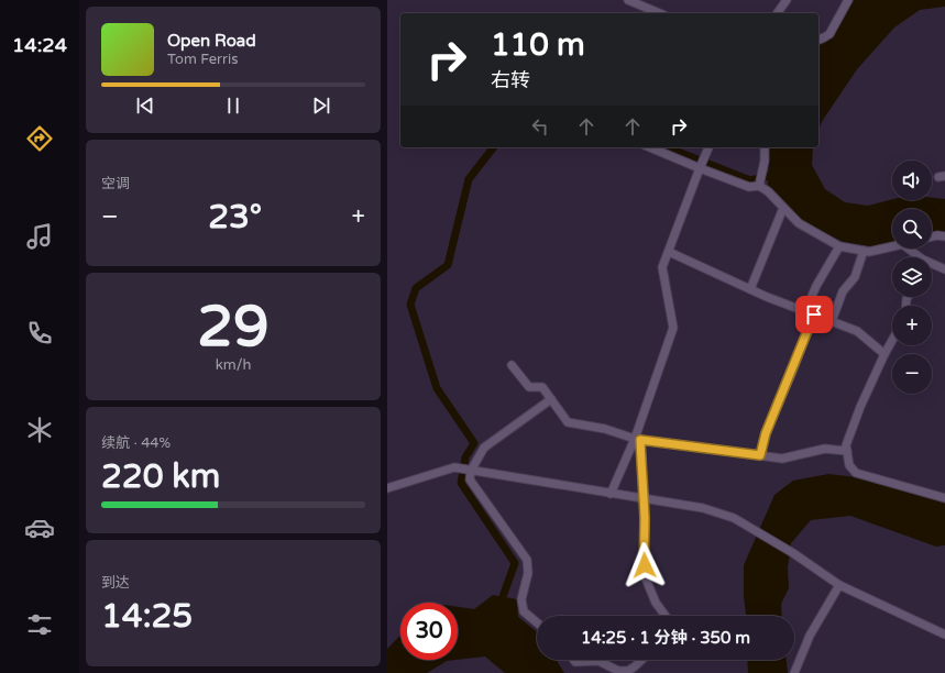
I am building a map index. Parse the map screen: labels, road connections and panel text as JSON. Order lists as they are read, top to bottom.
{
  "page": {
    "tabs": "14:24",
    "turn": ["110 m", "右转"],
    "song": ["Open Road", "Tom Ferris"],
    "tile": [
      "空调",
      ["29", "km/h"],
      ["续航 · 44%", "220 km"],
      ["到达", "14:25"]
    ],
    "map_buttons": ["+", "−"],
    "heat": ["−", "23°", "+"],
    "limit": "30",
    "trip": "14:25 · 1 分钟 · 350 m"
  }
}
